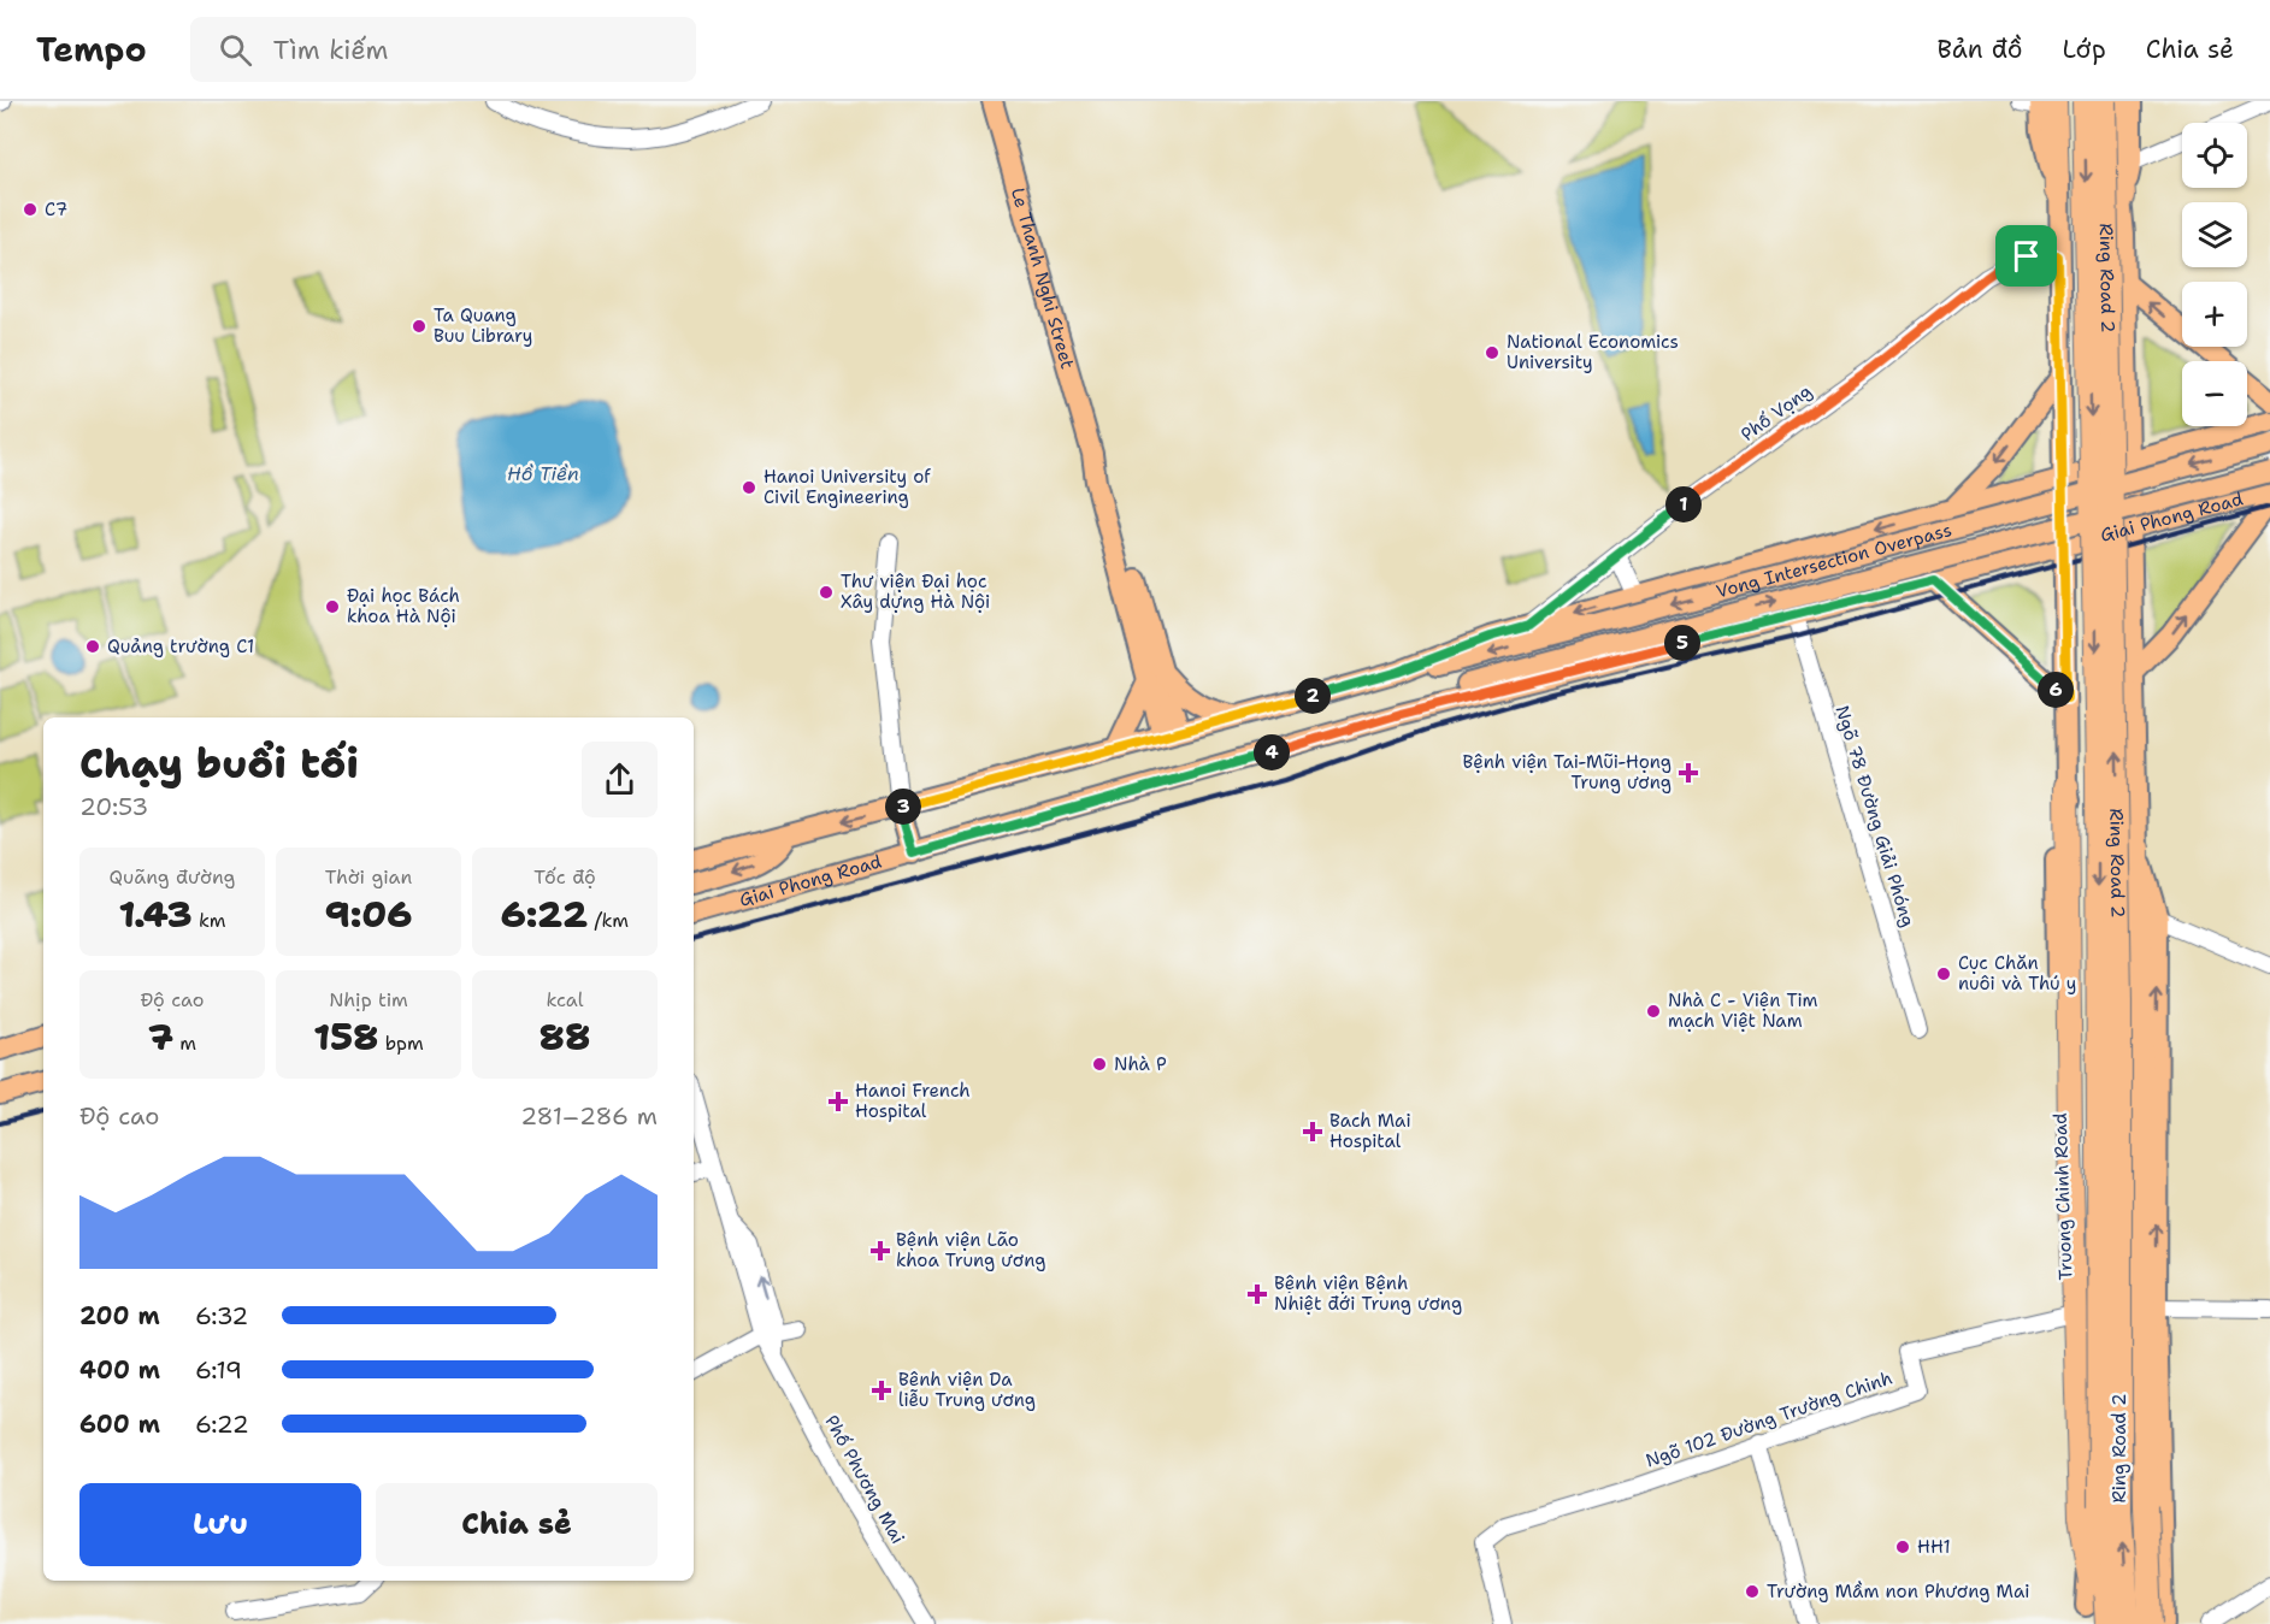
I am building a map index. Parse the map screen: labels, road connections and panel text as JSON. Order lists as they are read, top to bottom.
{
  "streets": {
    "highway": ["Ring Road 2"],
    "main road": [
      "Le Thanh Nghi Street",
      "Giai Phong Road",
      "Vong Intersection Overpass",
      "Truong Chinh Road"
    ],
    "street": [
      "Phố Vọng",
      "Ngõ 78 Đường Giải Phóng",
      "Ngõ 102 Đường Trường Chinh",
      "Phố Phương Mai"
    ]
  },
  "crossings": [
    ["Phố Vọng", "Truong Chinh Road"],
    ["Giai Phong Road", "Vong Intersection Overpass"],
    ["Giai Phong Road", "Ngõ 78 Đường Giải Phóng"],
    ["Giai Phong Road", "Truong Chinh Road"],
    ["Truong Chinh Road", "Ngõ 102 Đường Trường Chinh"]
  ],
  "water": ["Hồ Tiền"],
  "places": {
    "other": [
      "C7",
      "Ta Quang Buu Library",
      "National Economics University",
      "Hanoi University of Civil Engineering",
      "Thư viện Đại học Xây dựng Hà Nội",
      "Đại học Bách khoa Hà Nội",
      "Quảng trường C1",
      "Cục Chăn nuôi và Thú y",
      "Nhà C - Viện Tim mạch Việt Nam",
      "Nhà P",
      "HH1",
      "Trường Mầm non Phương Mai"
    ],
    "health": [
      "Bệnh viện Tai-Mũi-Họng Trung ương",
      "Hanoi French Hospital",
      "Bach Mai Hospital",
      "Bệnh viện Lão khoa Trung ương",
      "Bệnh viện Bệnh Nhiệt đới Trung ương",
      "Bệnh viện Da liễu Trung ương"
    ]
  },
  "page": {
    "header": "Tempo",
    "search": "Tìm kiếm",
    "nav": ["Bản đồ", "Lớp", "Chia sẻ"],
    "map_buttons": ["+", "−"],
    "pins": [
      "1",
      "5",
      "6",
      "2",
      "4",
      "3"
    ],
    "heading": ["Chạy buổi tối", "20:53"],
    "stats": [
      ["Quãng đường", "1.43 km"],
      ["Thời gian", "9:06"],
      ["Tốc độ", "6:22 /km"],
      ["Độ cao", "7 m"],
      ["Nhịp tim", "158 bpm"],
      ["kcal", "88"]
    ],
    "chart": ["Độ cao", "281–286 m"],
    "list": [
      {
        "name": "200 m",
        "note": "6:32"
      },
      {
        "name": "400 m",
        "note": "6:19"
      },
      {
        "name": "600 m",
        "note": "6:22"
      }
    ],
    "buttons": ["Lưu", "Chia sẻ"]
  }
}
